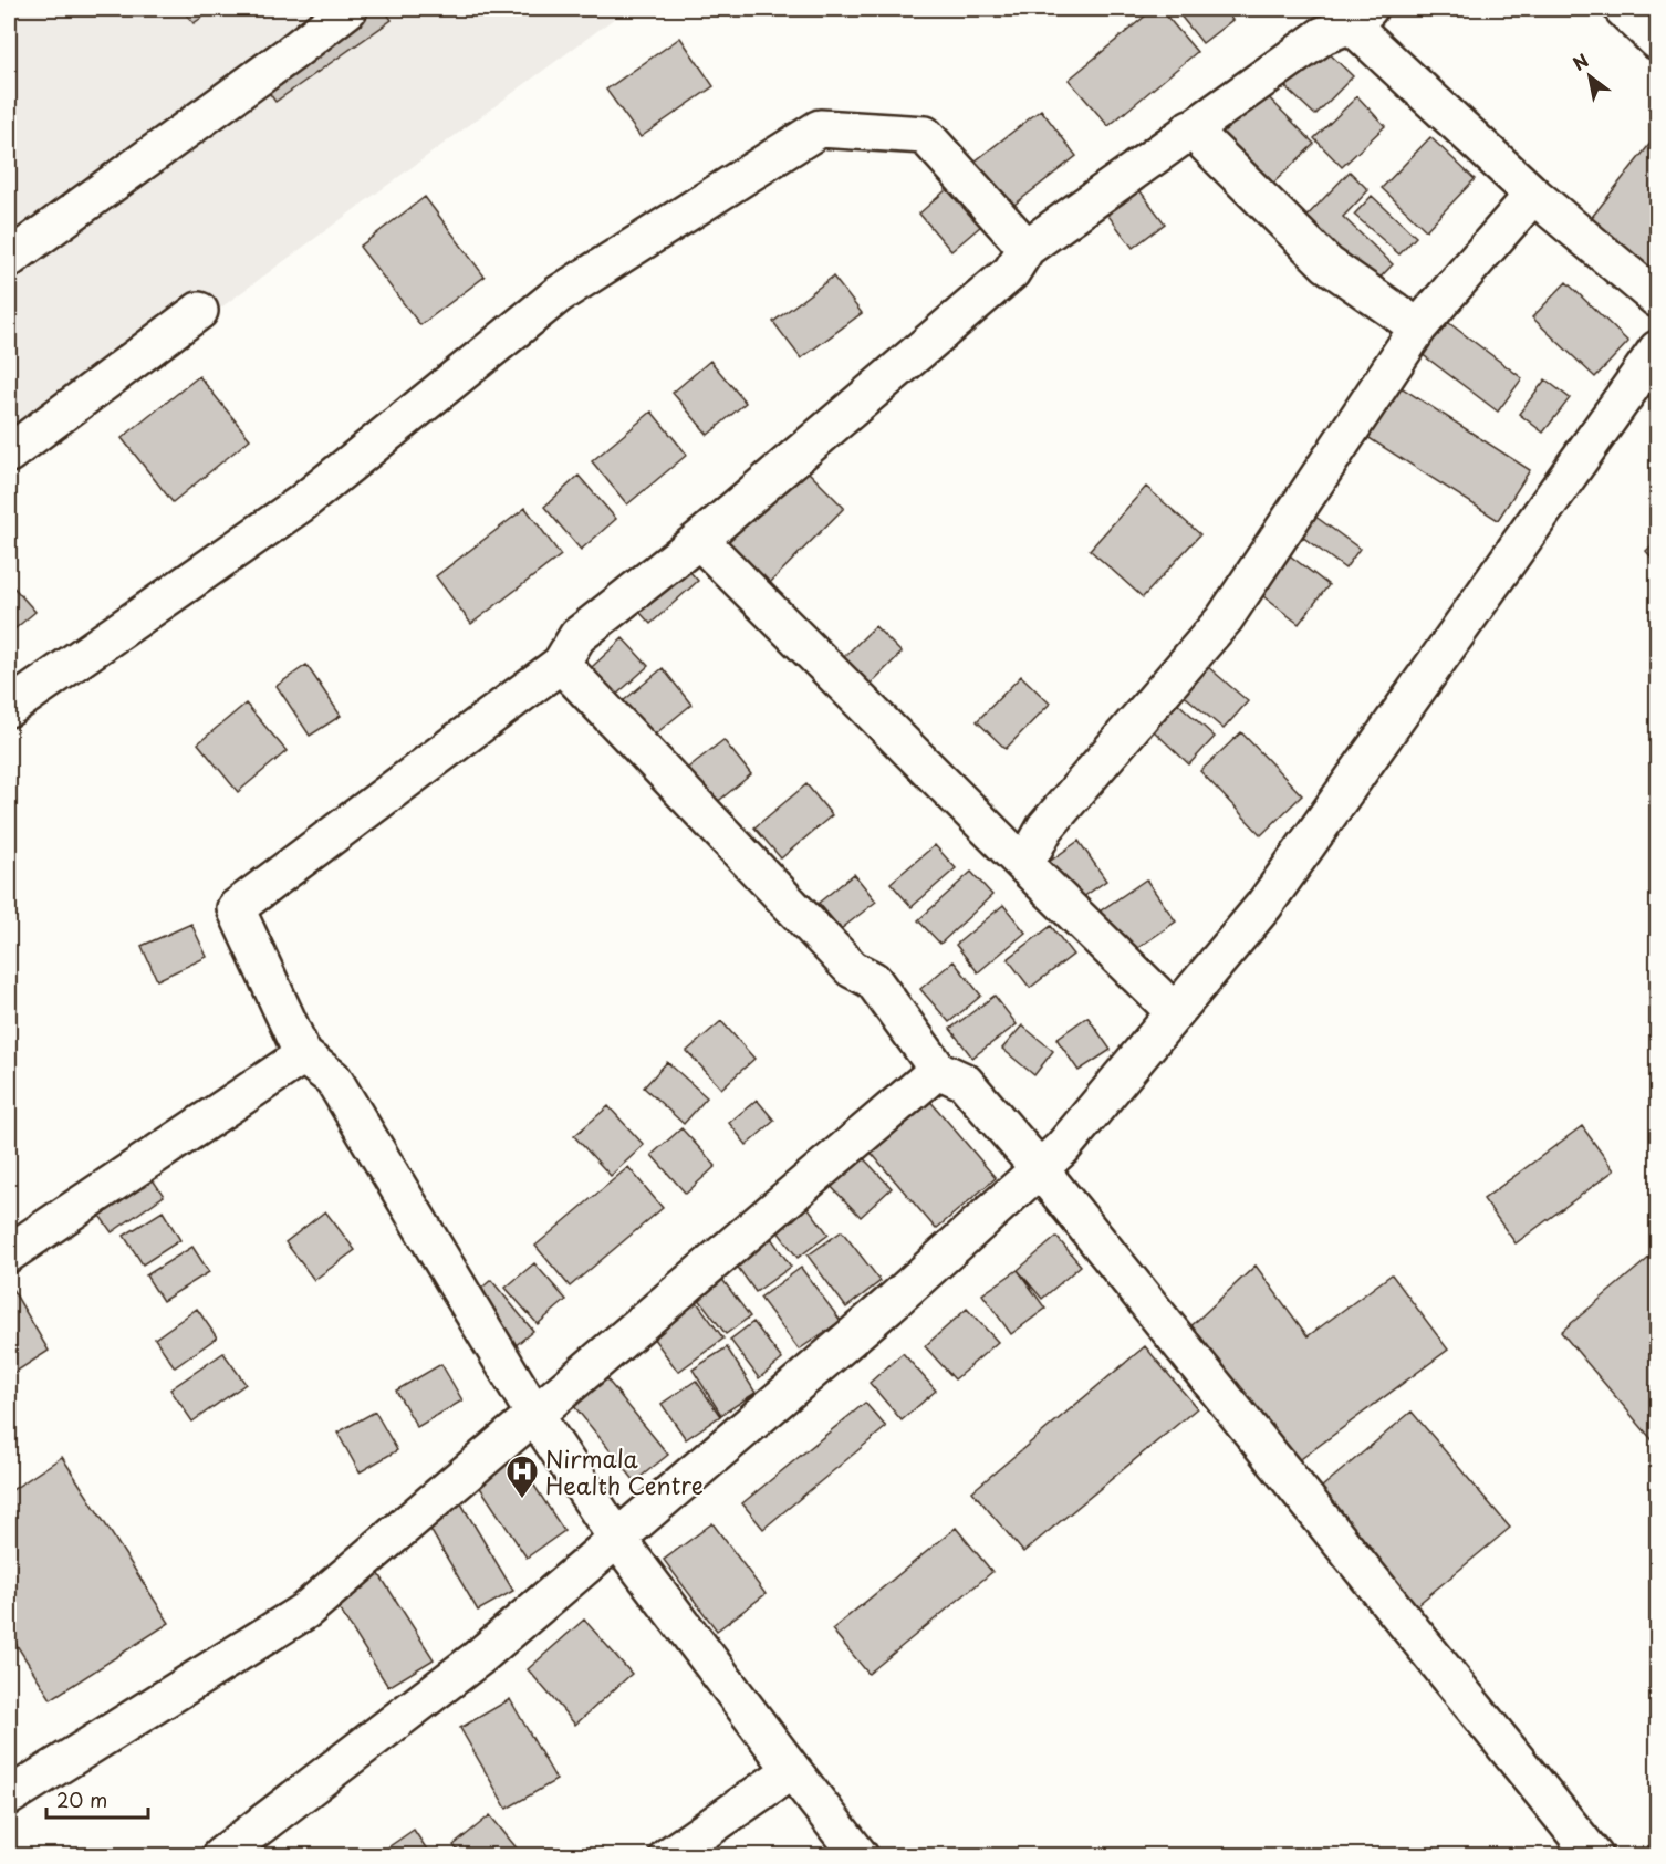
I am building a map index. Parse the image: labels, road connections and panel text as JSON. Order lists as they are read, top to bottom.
{
  "places": {
    "hospital": ["Nirmala Health Centre"]
  },
  "scale_bar": "20 m",
  "north": "top left"
}
